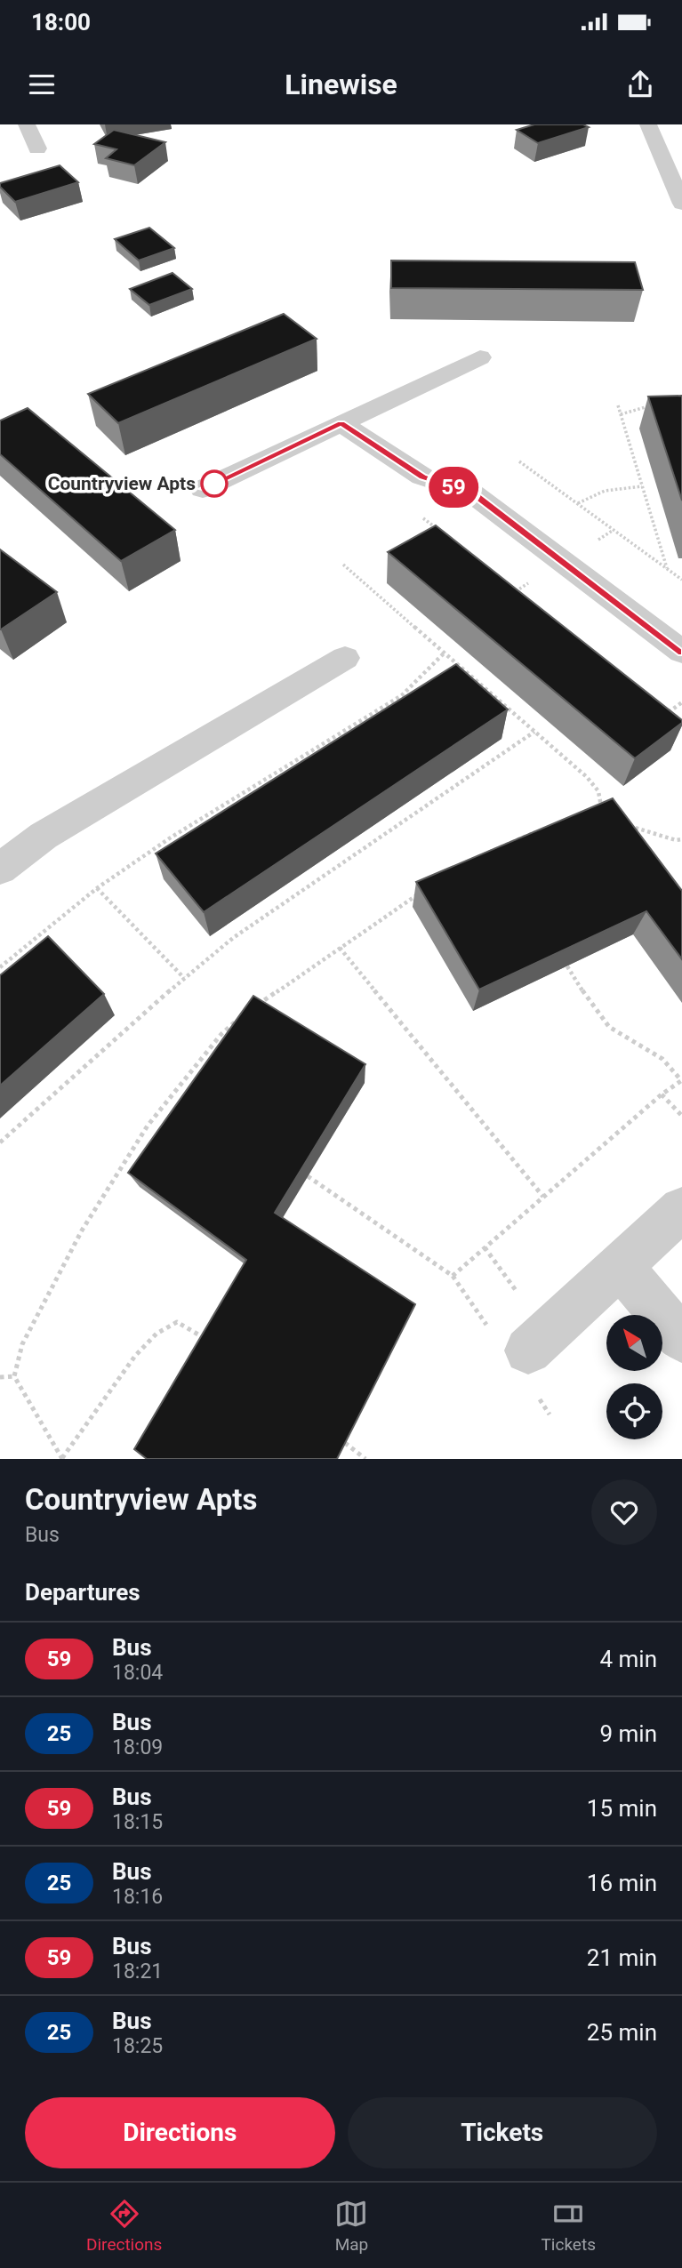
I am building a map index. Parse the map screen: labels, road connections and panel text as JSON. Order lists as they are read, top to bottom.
{
  "places": ["Countryview Apts"],
  "lines": ["bus line 59"],
  "north": "top left",
  "page": {
    "status": "18:00",
    "header": "Linewise",
    "on_map": "59",
    "heading": [
      ["Countryview Apts", "Bus"],
      "Departures"
    ],
    "list": [
      {
        "mark": "59",
        "name": "Bus",
        "note": "18:04",
        "value": "4 min"
      },
      {
        "mark": "25",
        "name": "Bus",
        "note": "18:09",
        "value": "9 min"
      },
      {
        "mark": "59",
        "name": "Bus",
        "note": "18:15",
        "value": "15 min"
      },
      {
        "mark": "25",
        "name": "Bus",
        "note": "18:16",
        "value": "16 min"
      },
      {
        "mark": "59",
        "name": "Bus",
        "note": "18:21",
        "value": "21 min"
      },
      {
        "mark": "25",
        "name": "Bus",
        "note": "18:25",
        "value": "25 min"
      }
    ],
    "buttons": ["Directions", "Tickets"],
    "tabs": ["Directions", "Map", "Tickets"]
  }
}
